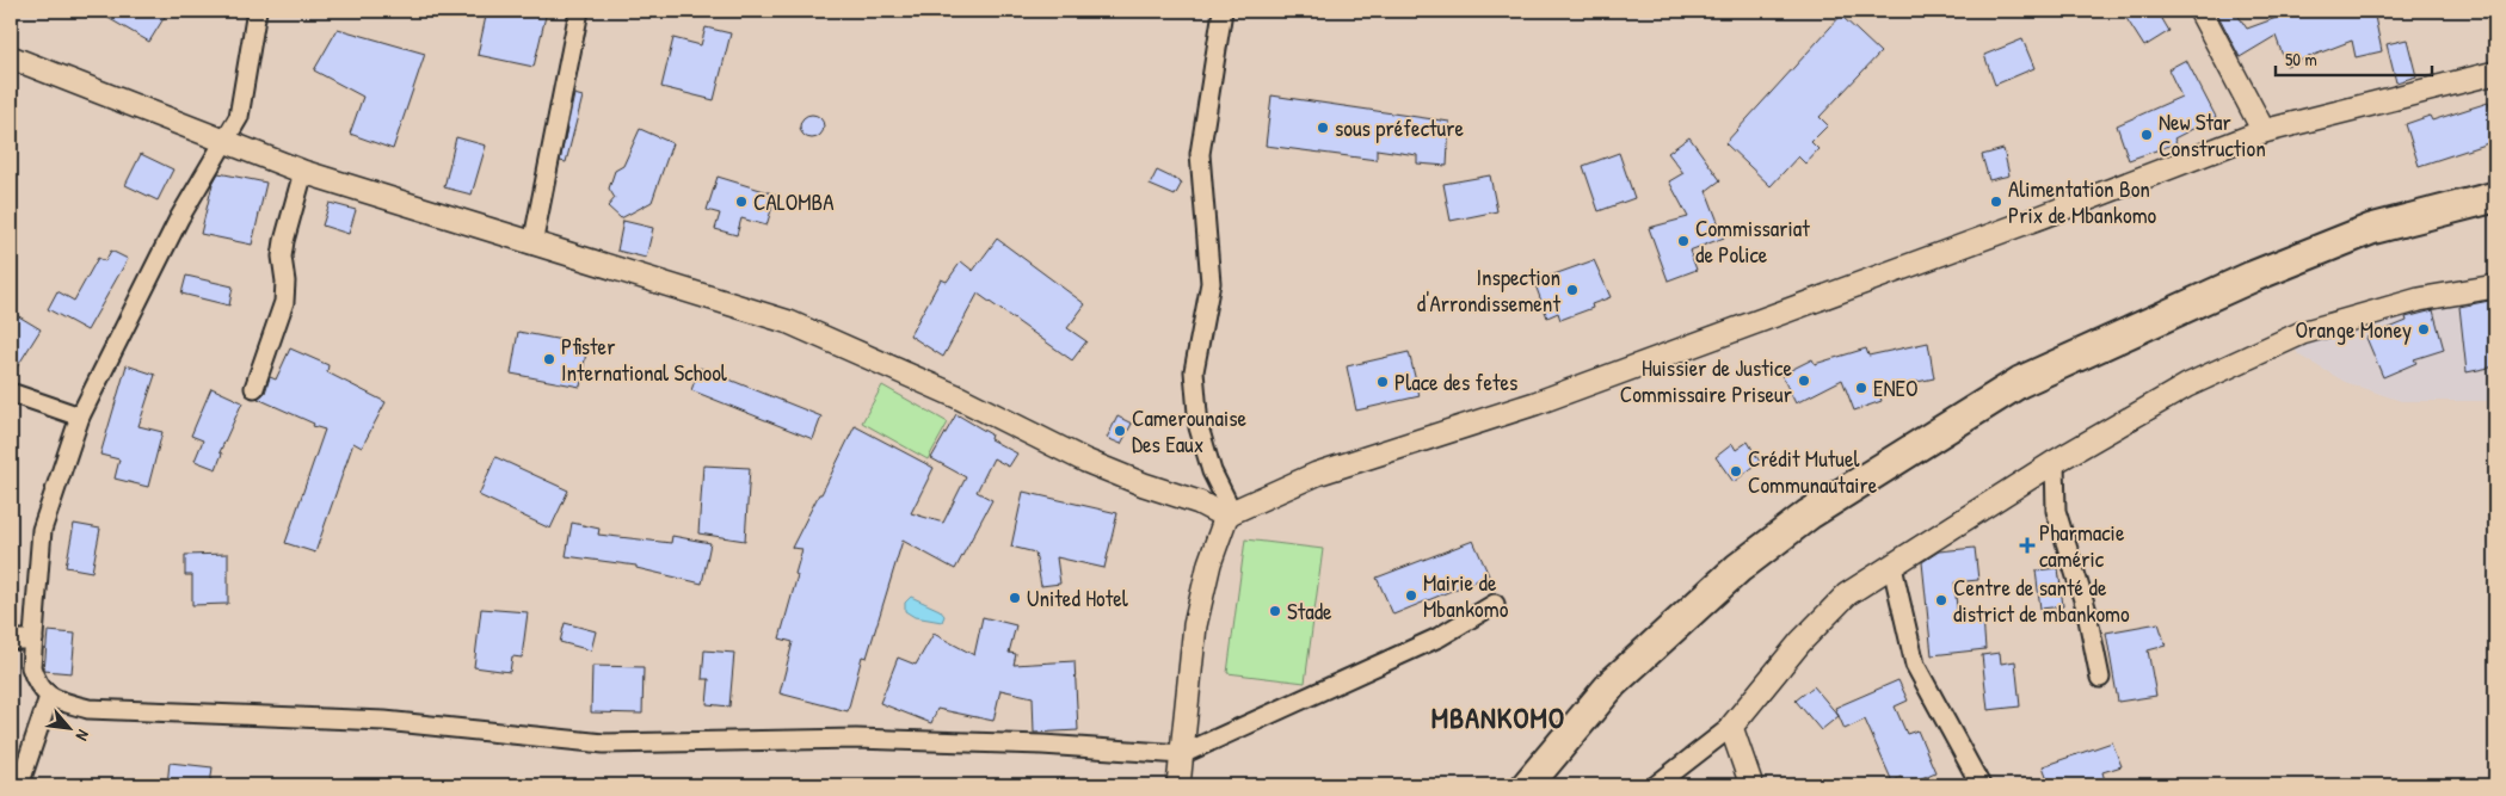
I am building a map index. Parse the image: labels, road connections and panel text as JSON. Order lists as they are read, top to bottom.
{
  "districts": ["MBANKOMO"],
  "places": {
    "other": [
      "sous préfecture",
      "New Star Construction",
      "CALOMBA",
      "Alimentation Bon Prix de Mbankomo",
      "Commissariat de Police",
      "Inspection d'Arrondissement",
      "Orange Money",
      "Pfister International School",
      "Huissier de Justice Commissaire Priseur",
      "Place des fetes",
      "ENEO",
      "Camerounaise Des Eaux",
      "Crédit Mutuel Communautaire",
      "Mairie de Mbankomo",
      "United Hotel",
      "Centre de santé de district de mbankomo",
      "Stade"
    ],
    "health": ["Pharmacie caméric"]
  },
  "scale_bar": "50 m",
  "north": "bottom right"
}
